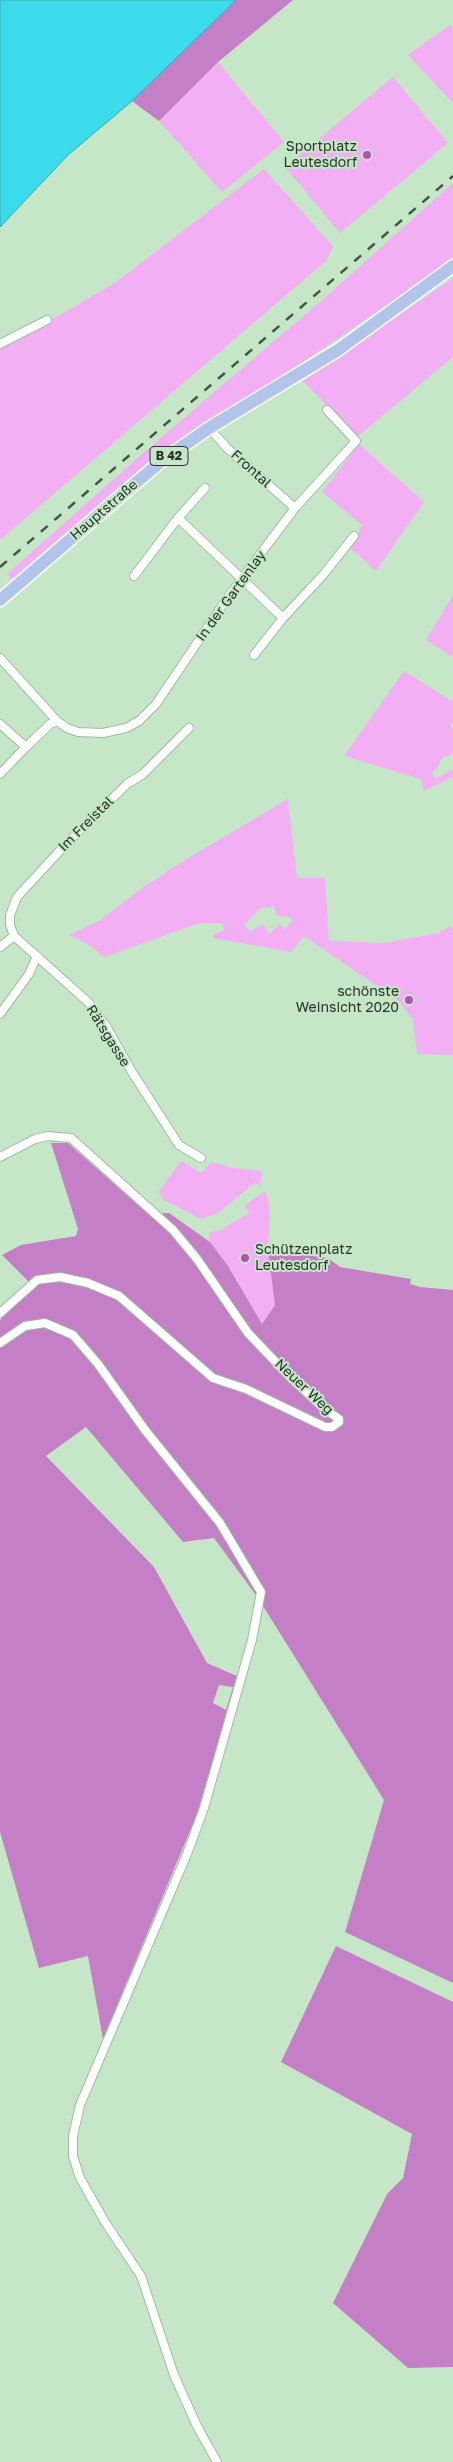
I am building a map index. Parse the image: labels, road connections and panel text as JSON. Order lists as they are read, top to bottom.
{
  "streets": {
    "main road": ["B 42", "Hauptstraße"],
    "street": [
      "Frontal",
      "In der Gartenlay",
      "Im Freistal",
      "Rätsgasse",
      "Neuer Weg"
    ]
  },
  "crossings": [
    ["Frontal", "Hauptstraße"],
    ["Frontal", "In der Gartenlay"],
    ["Im Freistal", "Rätsgasse"]
  ],
  "places": ["Sportplatz Leutesdorf", "schönste Weinsicht 2020", "Schützenplatz Leutesdorf"]
}
